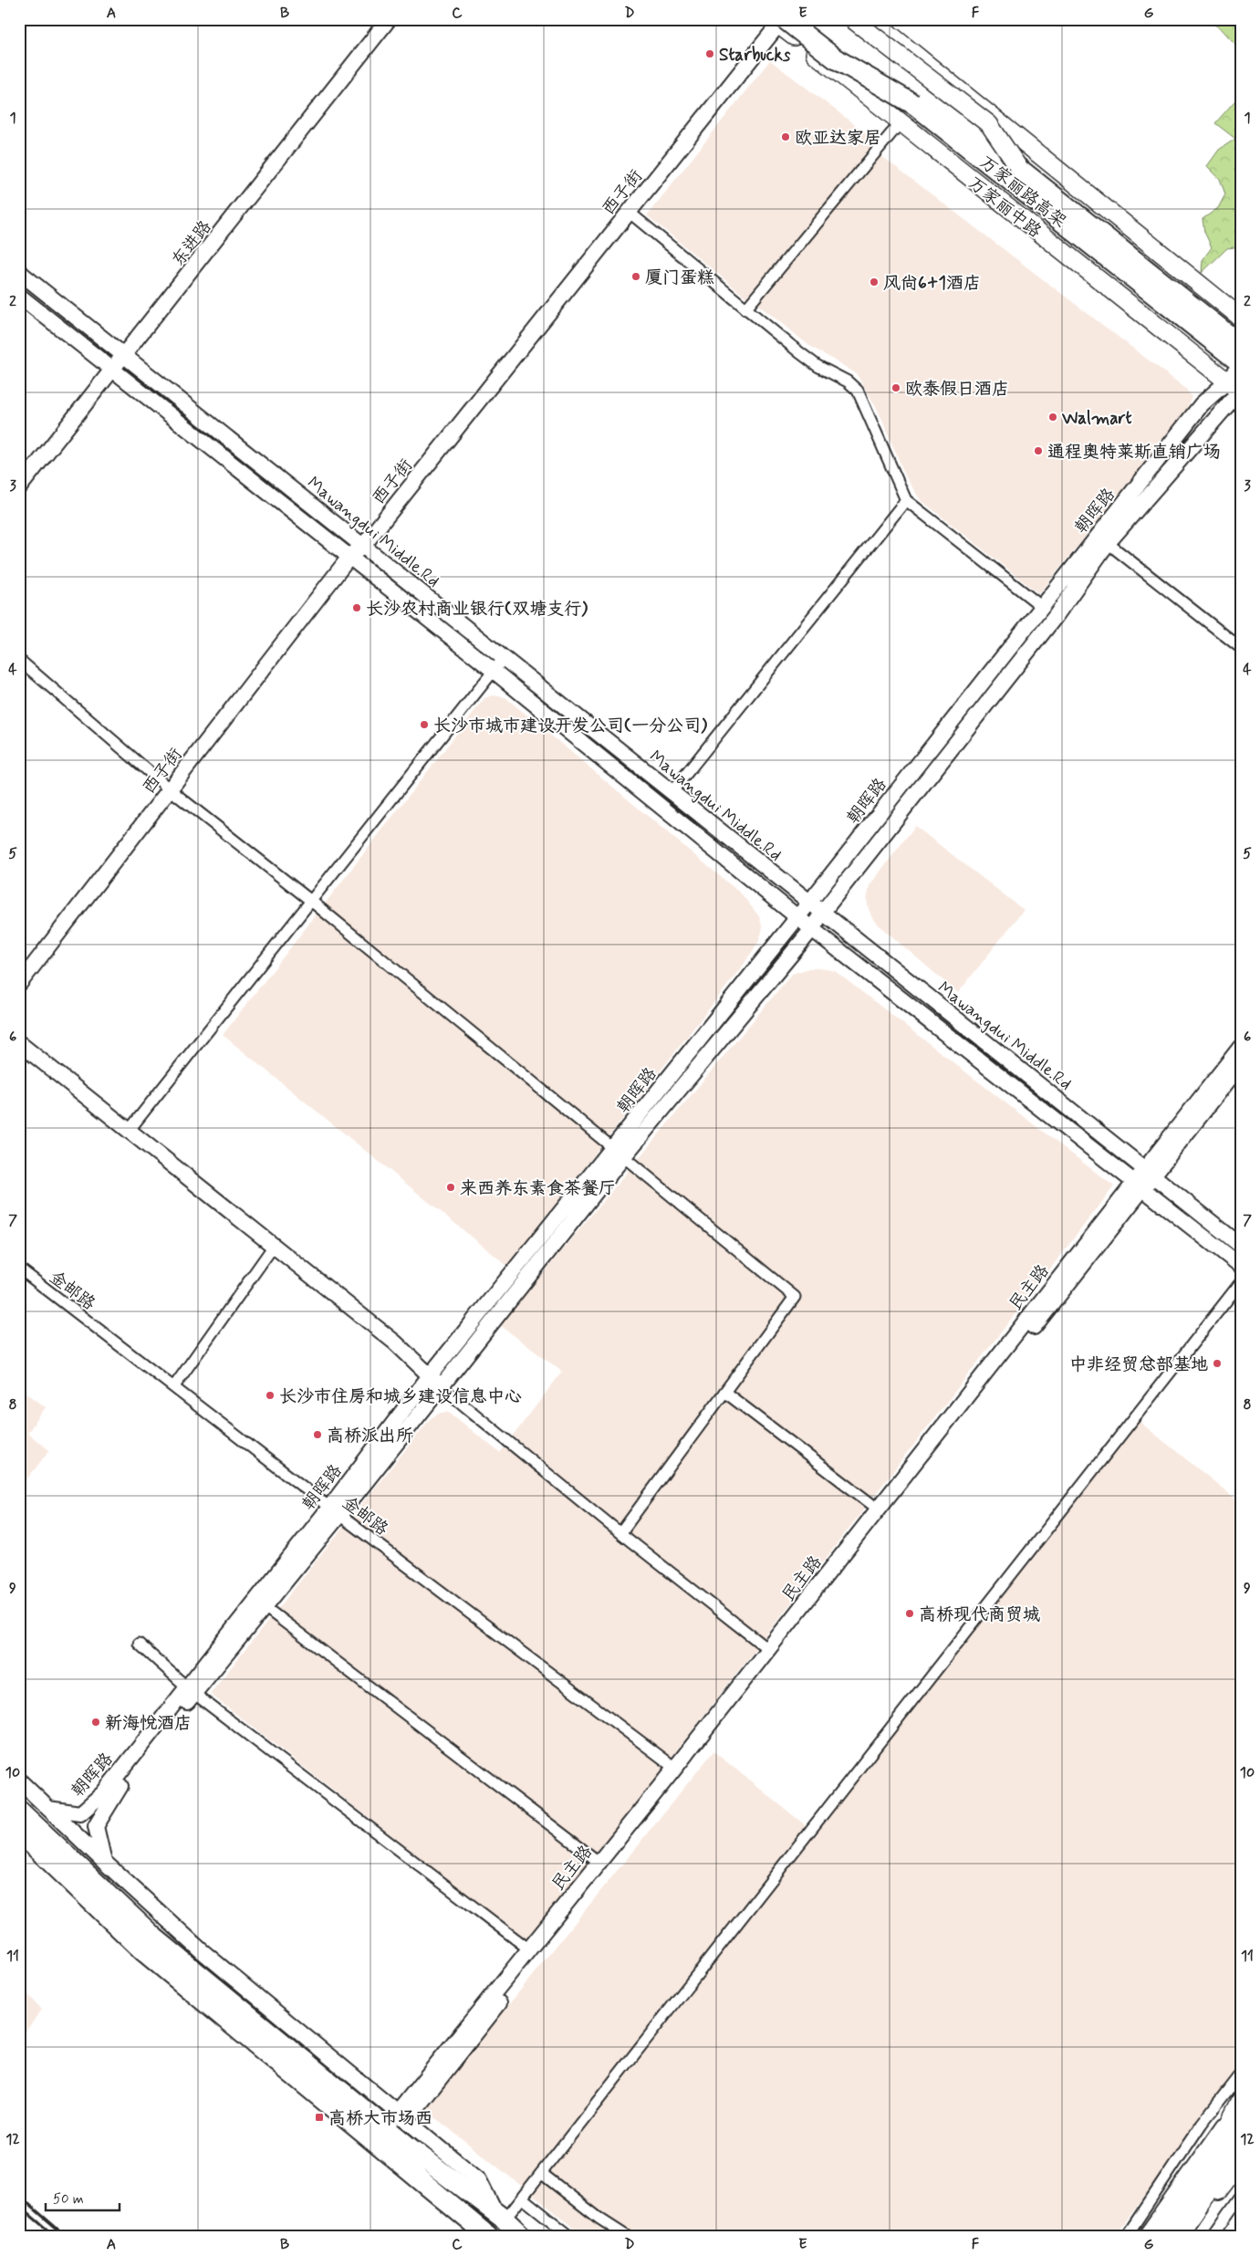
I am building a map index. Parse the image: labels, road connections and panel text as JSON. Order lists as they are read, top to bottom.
{
  "streets": {
    "highway": ["万家丽路高架"],
    "main road": ["万家丽中路"],
    "street": [
      "西子街",
      "东进路",
      "朝晖路",
      "Mawangdui Middle.Rd",
      "民主路",
      "金邮路"
    ]
  },
  "crossings": [
    ["万家丽路高架", "朝晖路"],
    ["西子街", "万家丽中路"],
    ["西子街", "Mawangdui Middle.Rd"],
    ["万家丽中路", "朝晖路"],
    ["东进路", "Mawangdui Middle.Rd"],
    ["朝晖路", "Mawangdui Middle.Rd"],
    ["朝晖路", "金邮路"],
    ["Mawangdui Middle.Rd", "民主路"],
    ["民主路", "金邮路"]
  ],
  "places": {
    "other": [
      "Starbucks",
      "欧亚达家居",
      "厦门蛋糕",
      "风尚6+1酒店",
      "欧泰假日酒店",
      "Walmart",
      "通程奥特莱斯直销广场",
      "长沙农村商业银行(双塘支行)",
      "长沙市城市建设开发公司(一分公司)",
      "来西养东素食茶餐厅",
      "中非经贸总部基地",
      "长沙市住房和城乡建设信息中心",
      "高桥派出所",
      "高桥现代商贸城",
      "新海悦酒店"
    ],
    "transit": ["高桥大市场西"]
  },
  "scale_bar": "50 m",
  "grid": {
    "columns": [
      "A",
      "B",
      "C",
      "D",
      "E",
      "F",
      "G"
    ],
    "rows": [
      "1",
      "2",
      "3",
      "4",
      "5",
      "6",
      "7",
      "8",
      "9",
      "10",
      "11",
      "12"
    ]
  }
}
